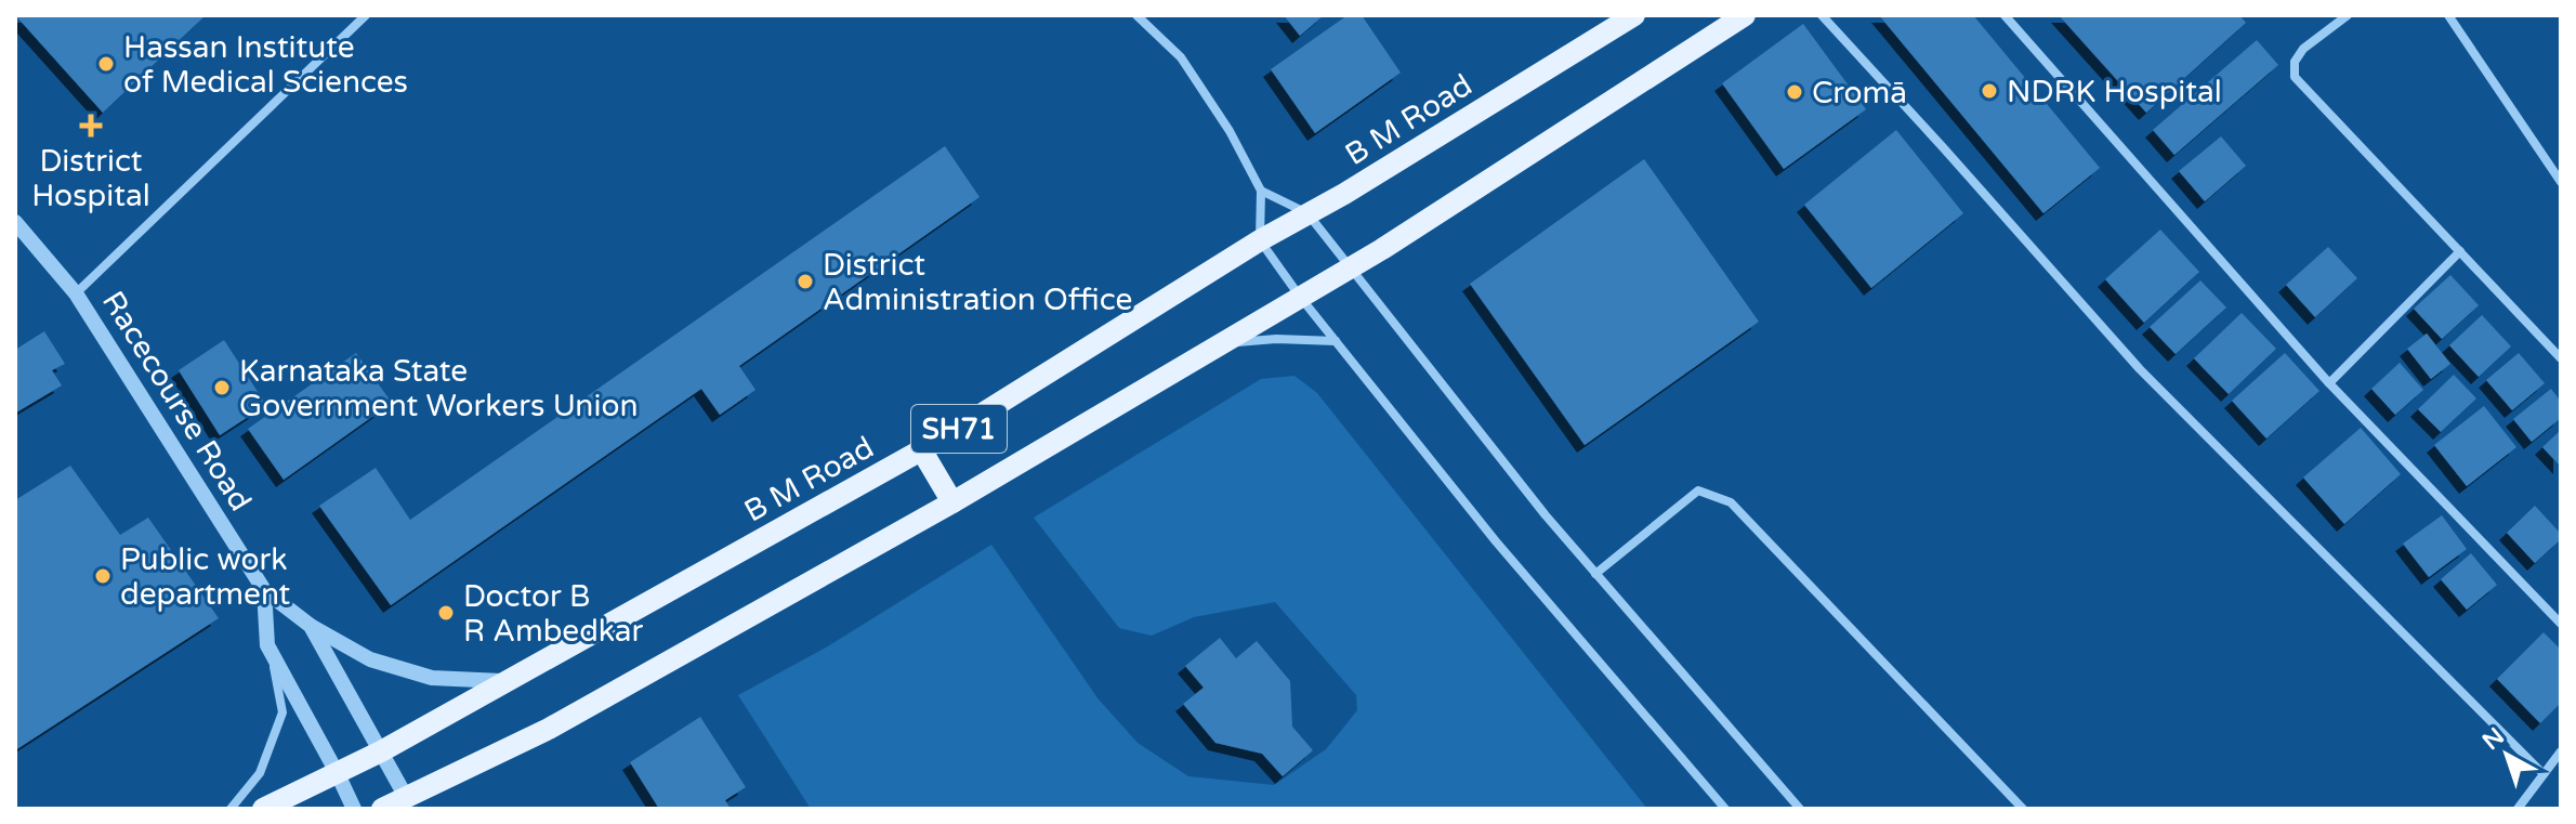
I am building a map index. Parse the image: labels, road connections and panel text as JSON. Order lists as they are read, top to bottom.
{
  "streets": {
    "main road": ["B M Road", "SH71"],
    "street": ["Racecourse Road"]
  },
  "crossings": [
    ["B M Road", "Racecourse Road"]
  ],
  "places": {
    "other": [
      "Hassan Institute of Medical Sciences",
      "NDRK Hospital",
      "Cromā",
      "District Administration Office",
      "Karnataka State Government Workers Union",
      "Public work department",
      "Doctor B R Ambedkar"
    ],
    "health": ["District Hospital"]
  },
  "north": "top left"
}
